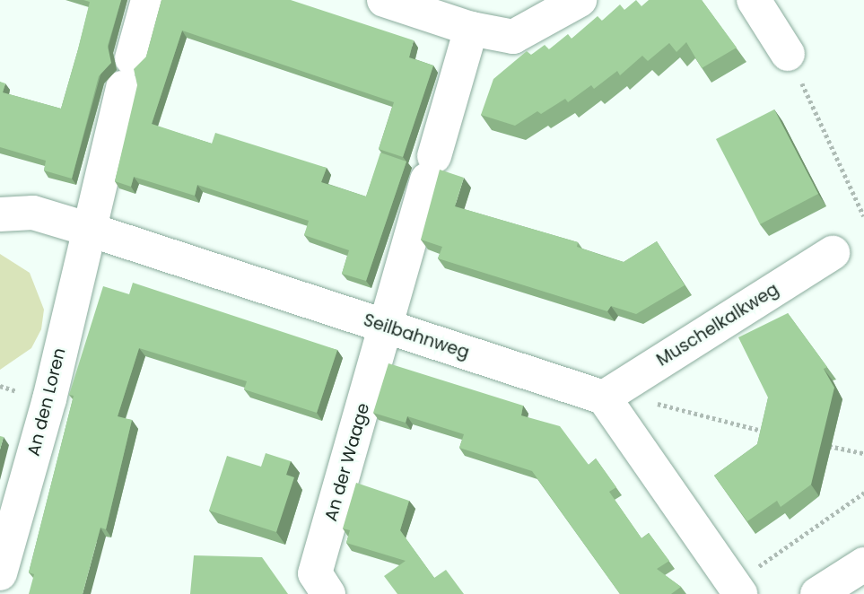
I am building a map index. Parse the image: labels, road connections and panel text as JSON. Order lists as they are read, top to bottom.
{
  "streets": {
    "street": [
      "Muschelkalkweg",
      "Seilbahnweg",
      "An den Loren",
      "An der Waage"
    ]
  },
  "crossings": [
    ["Muschelkalkweg", "Seilbahnweg"],
    ["Seilbahnweg", "An den Loren"],
    ["Seilbahnweg", "An der Waage"]
  ]
}
